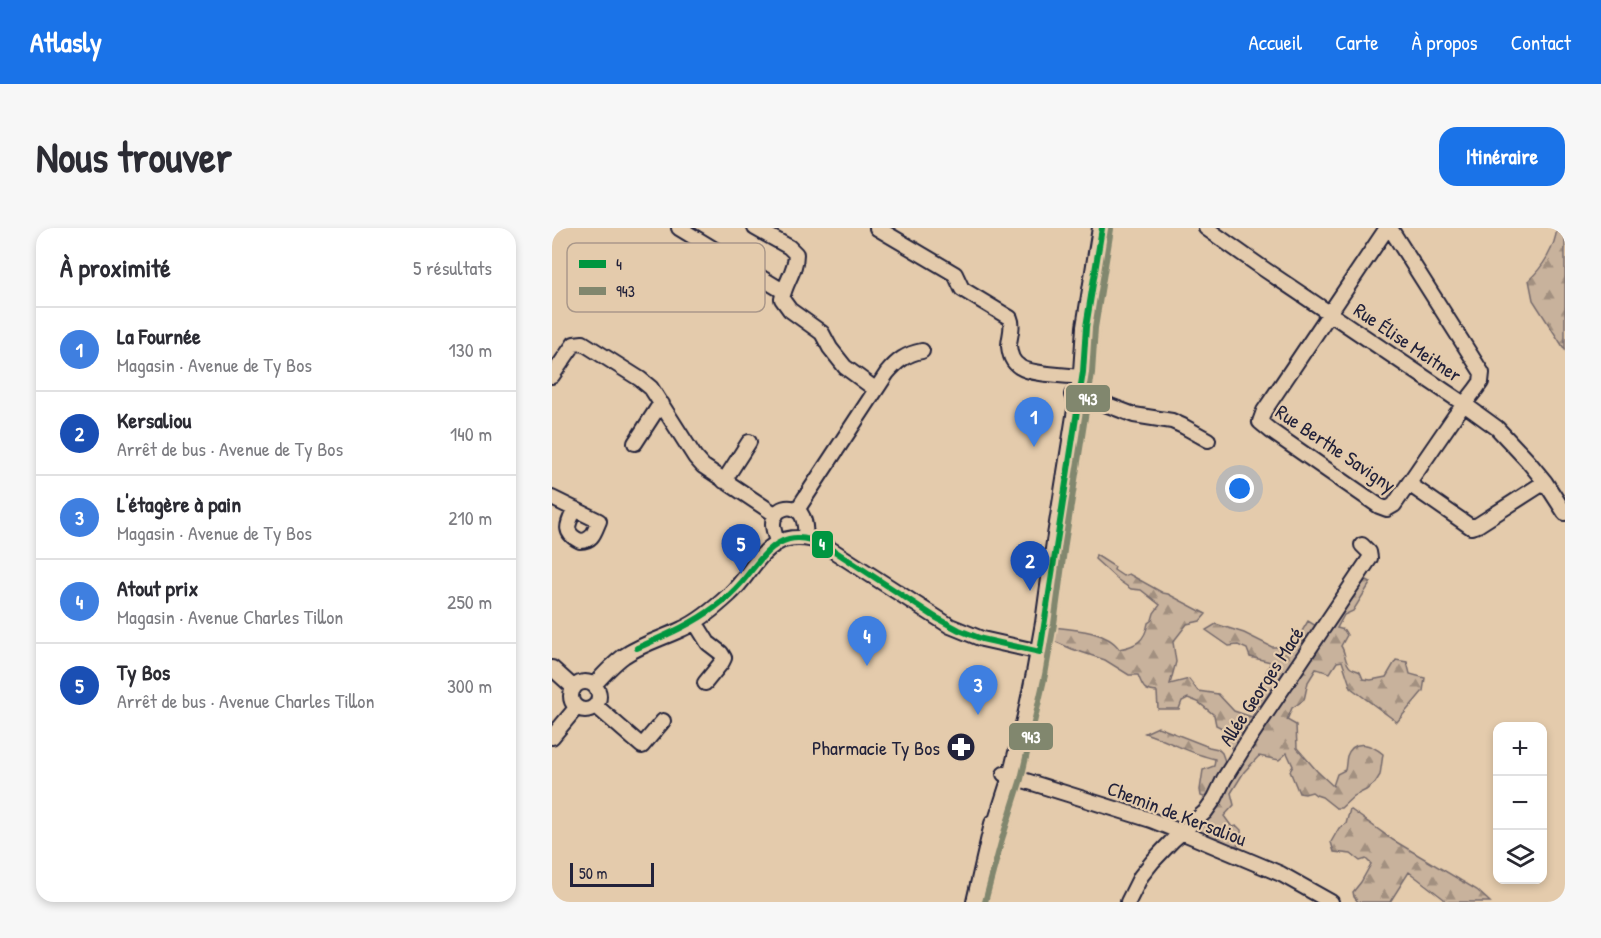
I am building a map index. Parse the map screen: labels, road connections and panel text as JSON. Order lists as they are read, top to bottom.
{
  "streets": {
    "street": [
      "Rue Élise Meitner",
      "Rue Berthe Savigny",
      "Allée Georges Macé",
      "Chemin de Kersaliou"
    ]
  },
  "crossings": [
    ["Rue Élise Meitner", "Rue Berthe Savigny"],
    ["Allée Georges Macé", "Chemin de Kersaliou"]
  ],
  "places": {
    "pharmacy": ["Pharmacie Ty Bos"]
  },
  "lines": ["transit line 4", "transit line 943"],
  "legend": ["4", "943"],
  "scale_bar": "50 m",
  "page": {
    "header": "Atlasly",
    "nav": [
      "Accueil",
      "Carte",
      "À propos",
      "Contact"
    ],
    "buttons": "Itinéraire",
    "title": "Nous trouver",
    "heading": ["À proximité", "5 résultats"],
    "list": [
      {
        "mark": "1",
        "name": "La Fournée",
        "note": "Magasin · Avenue de Ty Bos",
        "value": "130 m"
      },
      {
        "mark": "2",
        "name": "Kersaliou",
        "note": "Arrêt de bus · Avenue de Ty Bos",
        "value": "140 m"
      },
      {
        "mark": "3",
        "name": "L'étagère à pain",
        "note": "Magasin · Avenue de Ty Bos",
        "value": "210 m"
      },
      {
        "mark": "4",
        "name": "Atout prix",
        "note": "Magasin · Avenue Charles Tillon",
        "value": "250 m"
      },
      {
        "mark": "5",
        "name": "Ty Bos",
        "note": "Arrêt de bus · Avenue Charles Tillon",
        "value": "300 m"
      }
    ],
    "pins": [
      "1",
      "5",
      "2",
      "4",
      "3"
    ],
    "map_buttons": ["+", "−"],
    "scale": "50 m"
  }
}
